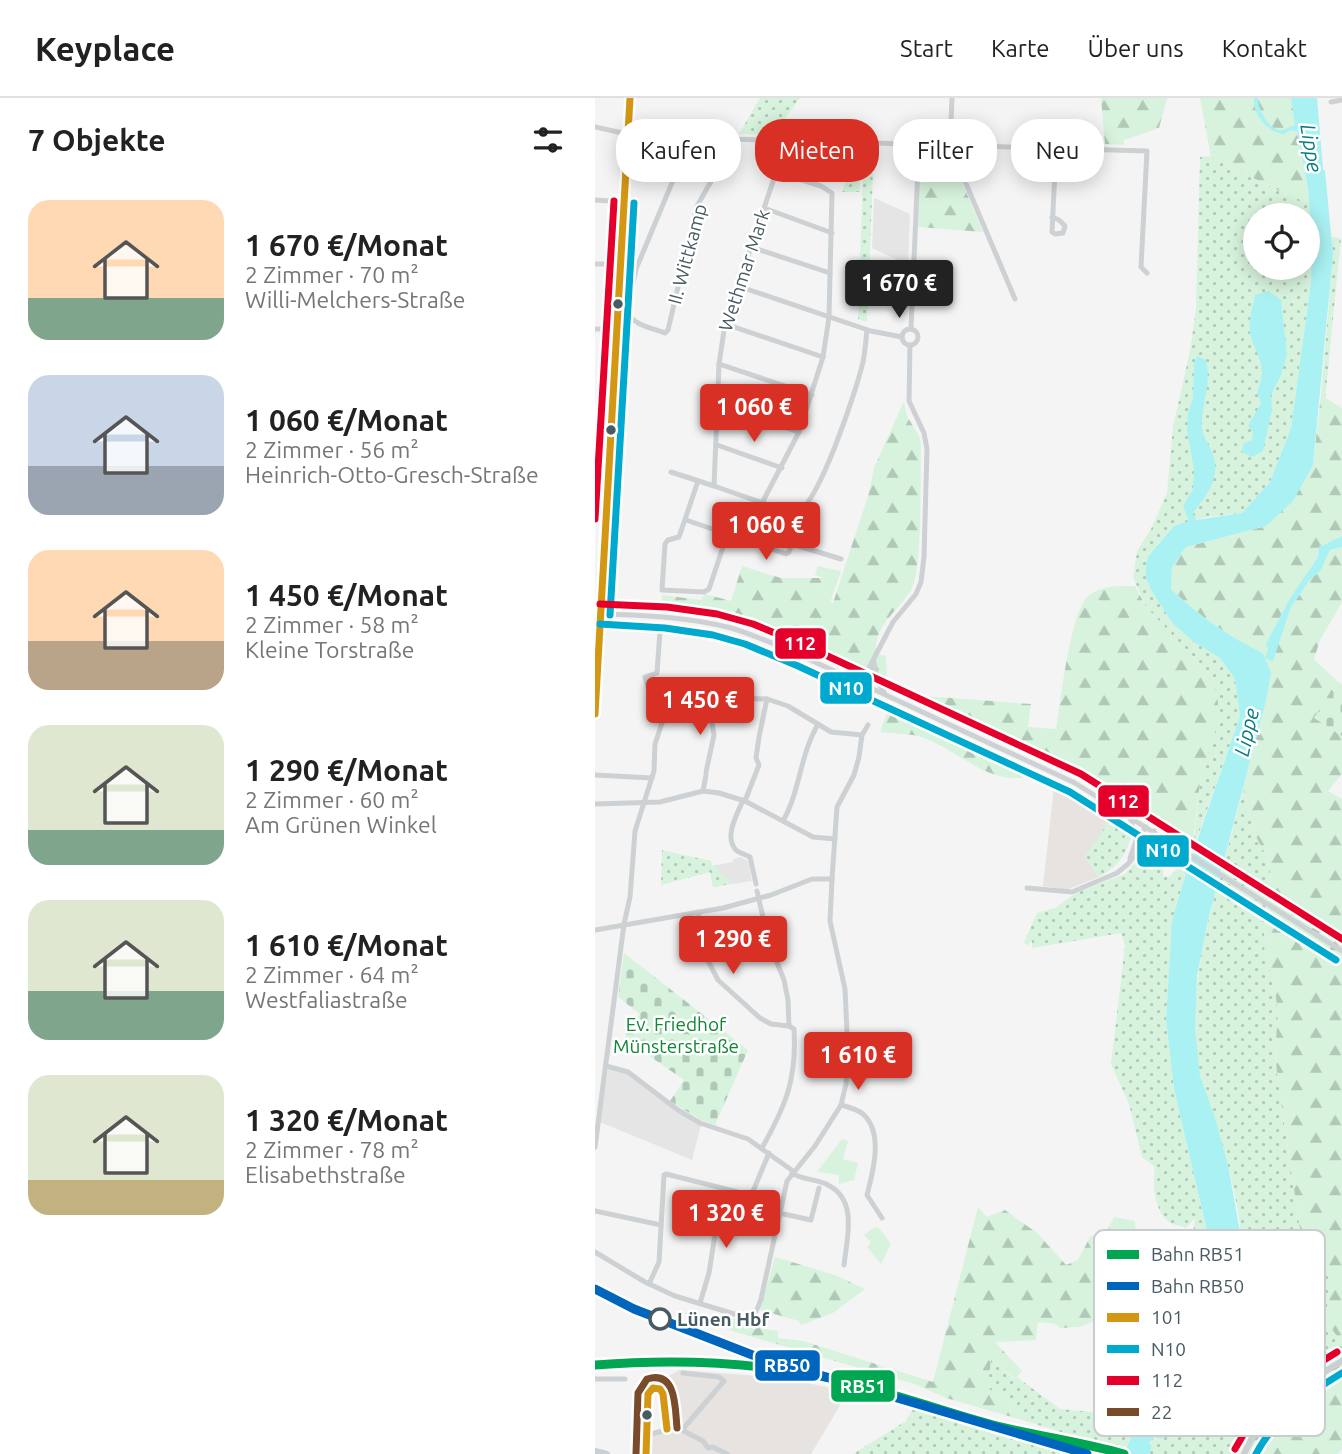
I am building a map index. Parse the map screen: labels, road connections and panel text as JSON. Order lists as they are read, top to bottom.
{
  "streets": {
    "street": ["II. Wittkamp", "Wethmar Mark"]
  },
  "water": ["Lippe"],
  "parks": ["Ev. Friedhof Münsterstraße"],
  "places": ["Lünen Hbf"],
  "lines": [
    "transit line 101",
    "transit line 112",
    "transit line N10",
    "rail line RB50",
    "rail line RB51",
    "transit line 22"
  ],
  "legend": [
    "Bahn RB51",
    "Bahn RB50",
    "101",
    "N10",
    "112",
    "22"
  ],
  "page": {
    "header": "Keyplace",
    "nav": [
      "Start",
      "Karte",
      "Über uns",
      "Kontakt"
    ],
    "heading": "7 Objekte",
    "chip": [
      "Kaufen",
      "Mieten",
      "Filter",
      "Neu"
    ],
    "list": [
      {
        "name": "1 670 €/Monat",
        "note": "2 Zimmer · 70 m² · Willi-Melchers-Straße"
      },
      {
        "name": "1 060 €/Monat",
        "note": "2 Zimmer · 56 m² · Heinrich-Otto-Gresch-Straße"
      },
      {
        "name": "1 450 €/Monat",
        "note": "2 Zimmer · 58 m² · Kleine Torstraße"
      },
      {
        "name": "1 290 €/Monat",
        "note": "2 Zimmer · 60 m² · Am Grünen Winkel"
      },
      {
        "name": "1 610 €/Monat",
        "note": "2 Zimmer · 64 m² · Westfaliastraße"
      },
      {
        "name": "1 320 €/Monat",
        "note": "2 Zimmer · 78 m² · Elisabethstraße"
      }
    ],
    "price": [
      "1 670 €",
      "1 060 €",
      "1 060 €",
      "1 450 €",
      "1 290 €",
      "1 610 €",
      "1 320 €"
    ]
  }
}
